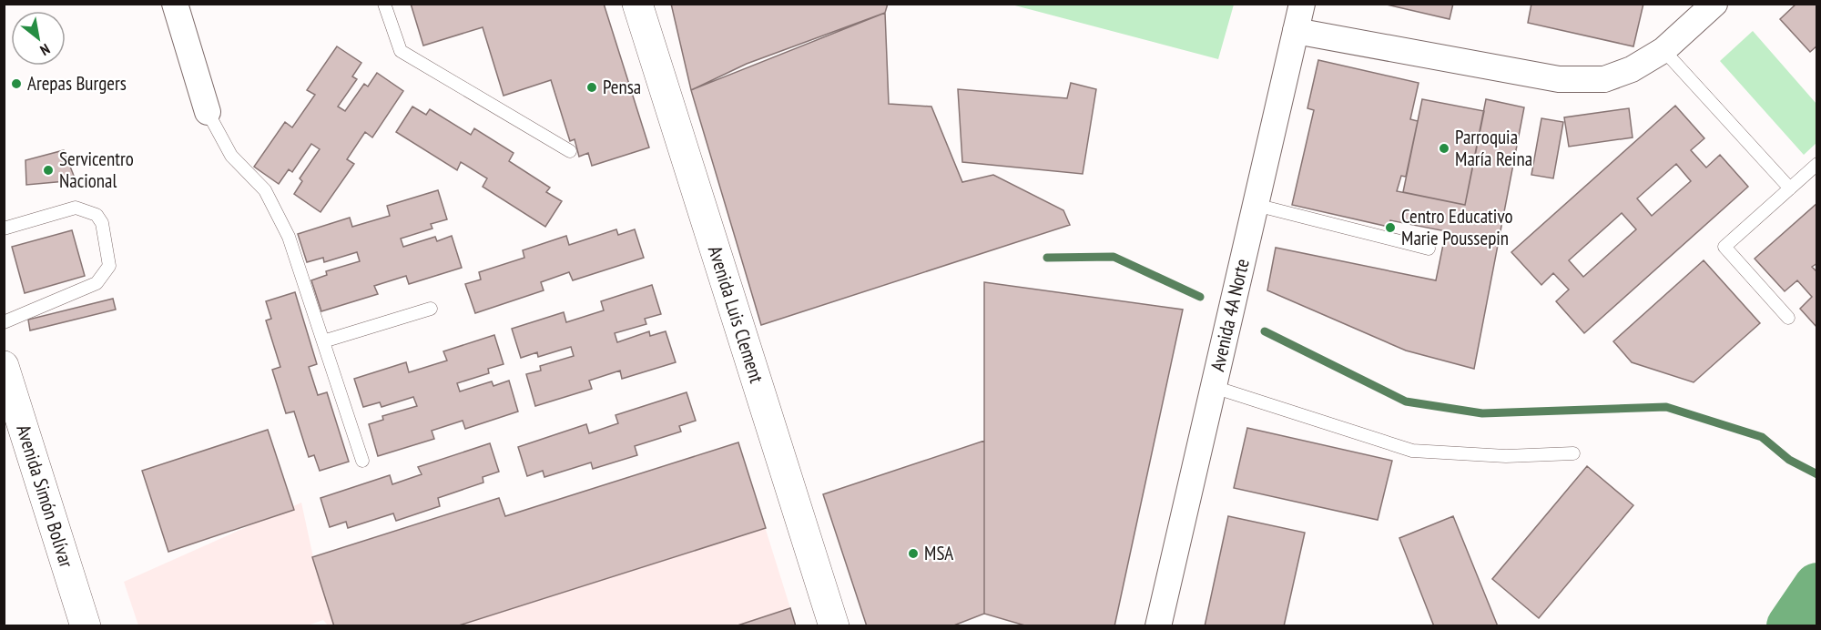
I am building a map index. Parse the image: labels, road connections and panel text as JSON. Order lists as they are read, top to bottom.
{
  "streets": {
    "main road": ["Avenida Luis Clement", "Avenida Simón Bolívar"],
    "street": ["Avenida 4A Norte"]
  },
  "places": [
    "Arepas Burgers",
    "Pensa",
    "Parroquia María Reina",
    "Servicentro Nacional",
    "Centro Educativo Marie Poussepin",
    "MSA"
  ],
  "north": "bottom right"
}
